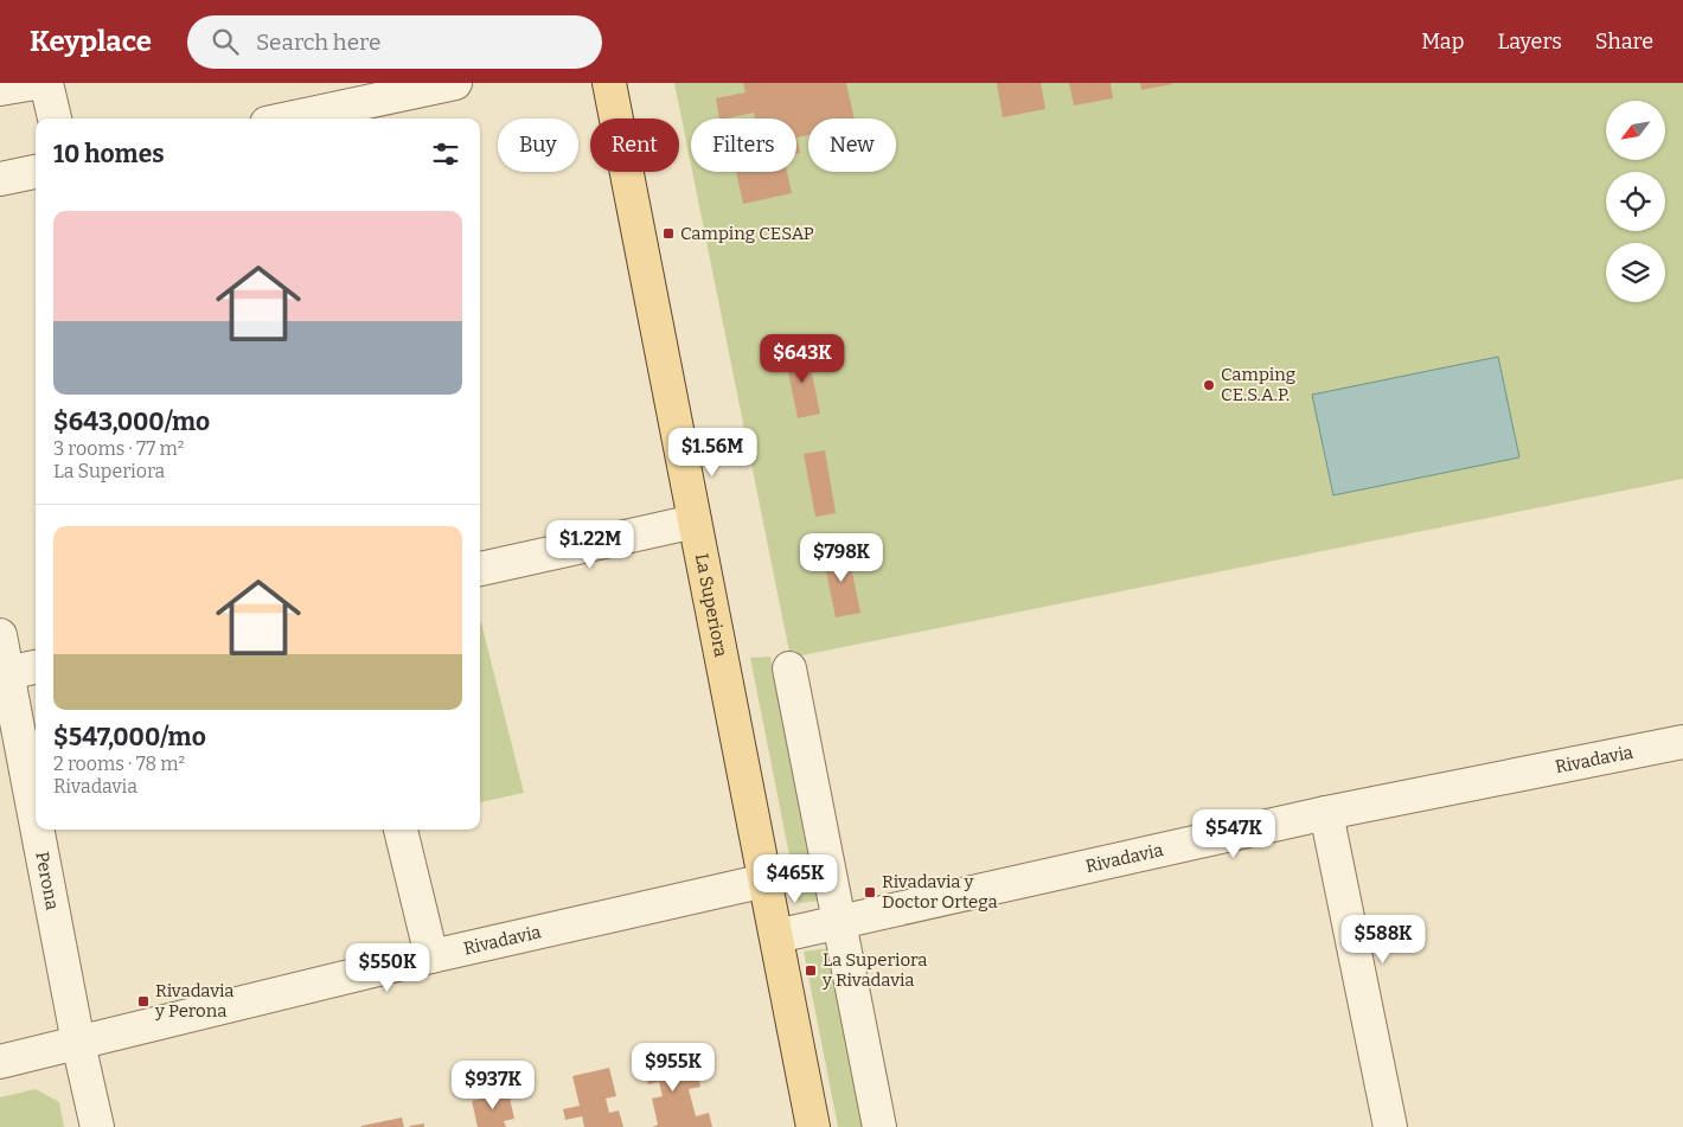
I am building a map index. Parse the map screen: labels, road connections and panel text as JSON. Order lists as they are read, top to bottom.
{
  "streets": {
    "main road": ["La Superiora"],
    "street": ["Rivadavia", "Perona"]
  },
  "crossings": [
    ["La Superiora", "Rivadavia"],
    ["Rivadavia", "Perona"]
  ],
  "places": {
    "transit": [
      "Camping CESAP",
      "Rivadavia y Doctor Ortega",
      "La Superiora y Rivadavia",
      "Rivadavia y Perona"
    ],
    "other": ["Camping CE.S.A.P."]
  },
  "north": "bottom left",
  "page": {
    "header": "Keyplace",
    "search": "Search here",
    "nav": ["Map", "Layers", "Share"],
    "chip": [
      "Buy",
      "Rent",
      "Filters",
      "New"
    ],
    "heading": "10 homes",
    "list": [
      {
        "name": "$643,000/mo",
        "note": "3 rooms · 77 m² · La Superiora"
      },
      {
        "name": "$547,000/mo",
        "note": "2 rooms · 78 m² · Rivadavia"
      }
    ],
    "price": [
      "$643K",
      "$1.56M",
      "$1.22M",
      "$798K",
      "$547K",
      "$465K",
      "$588K",
      "$550K",
      "$955K",
      "$937K"
    ]
  }
}
